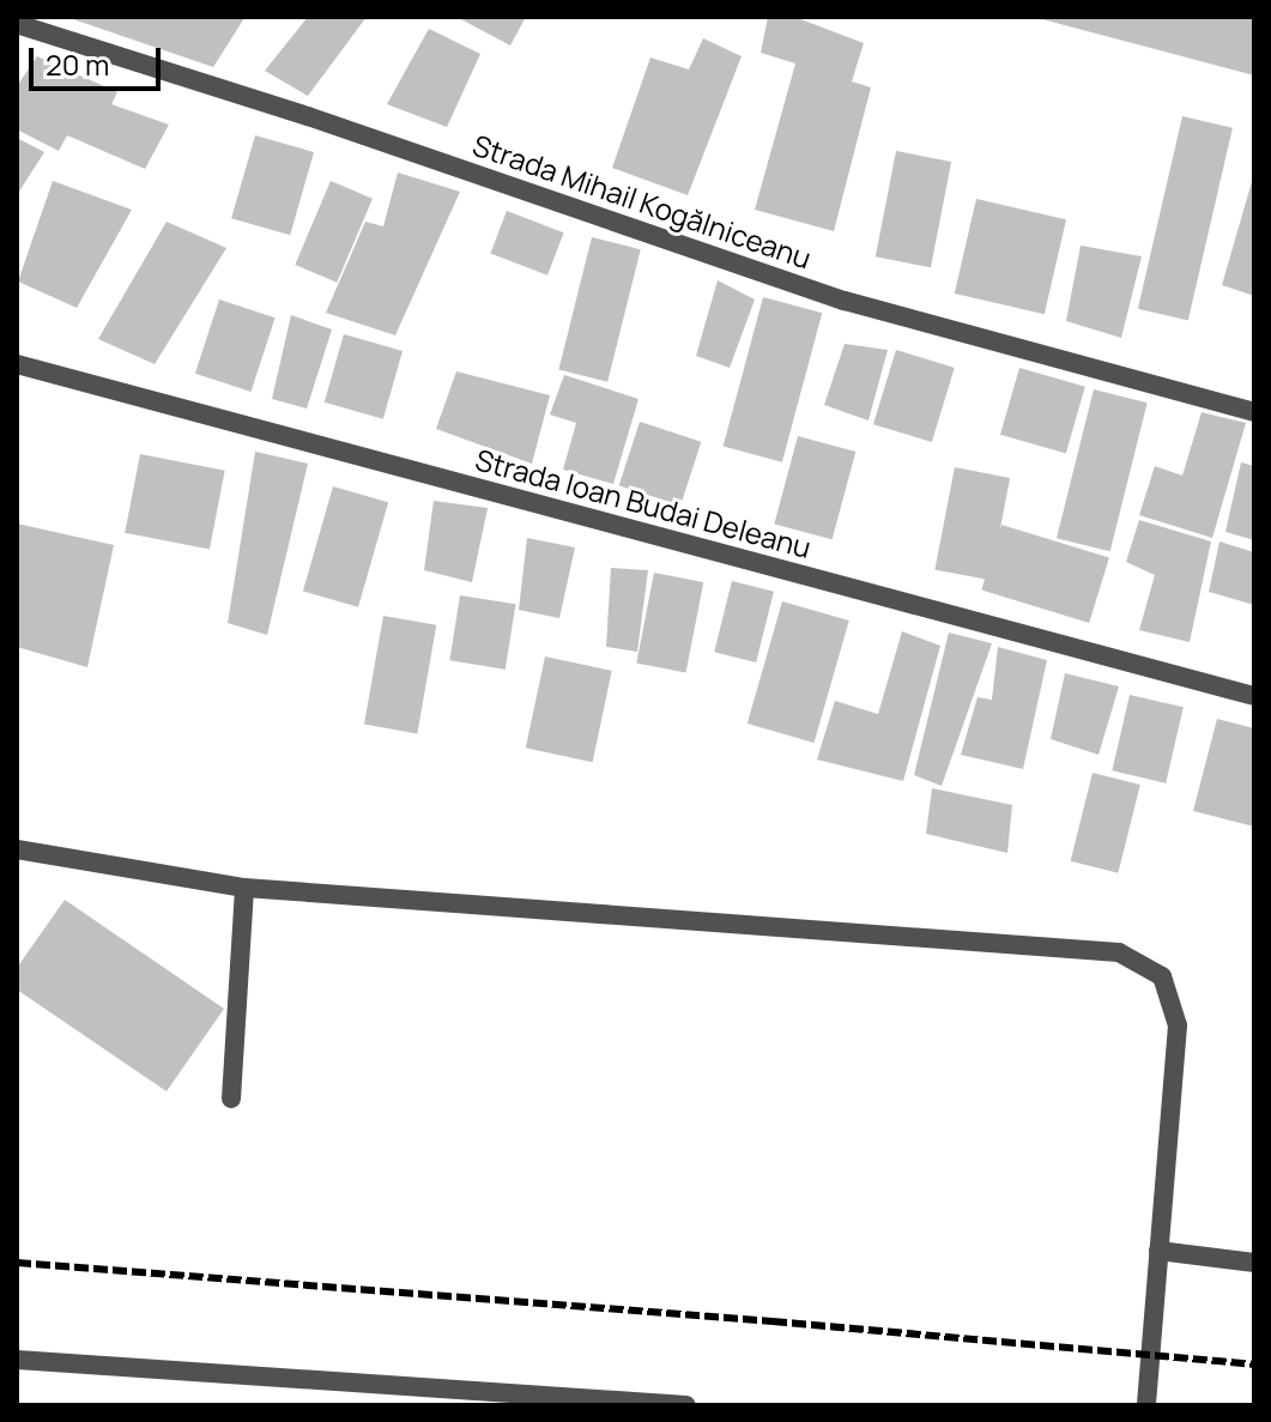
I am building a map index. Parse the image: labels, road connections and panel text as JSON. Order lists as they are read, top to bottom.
{
  "streets": {
    "street": ["Strada Mihail Kogălniceanu", "Strada Ioan Budai Deleanu"]
  },
  "scale_bar": "20 m"
}
